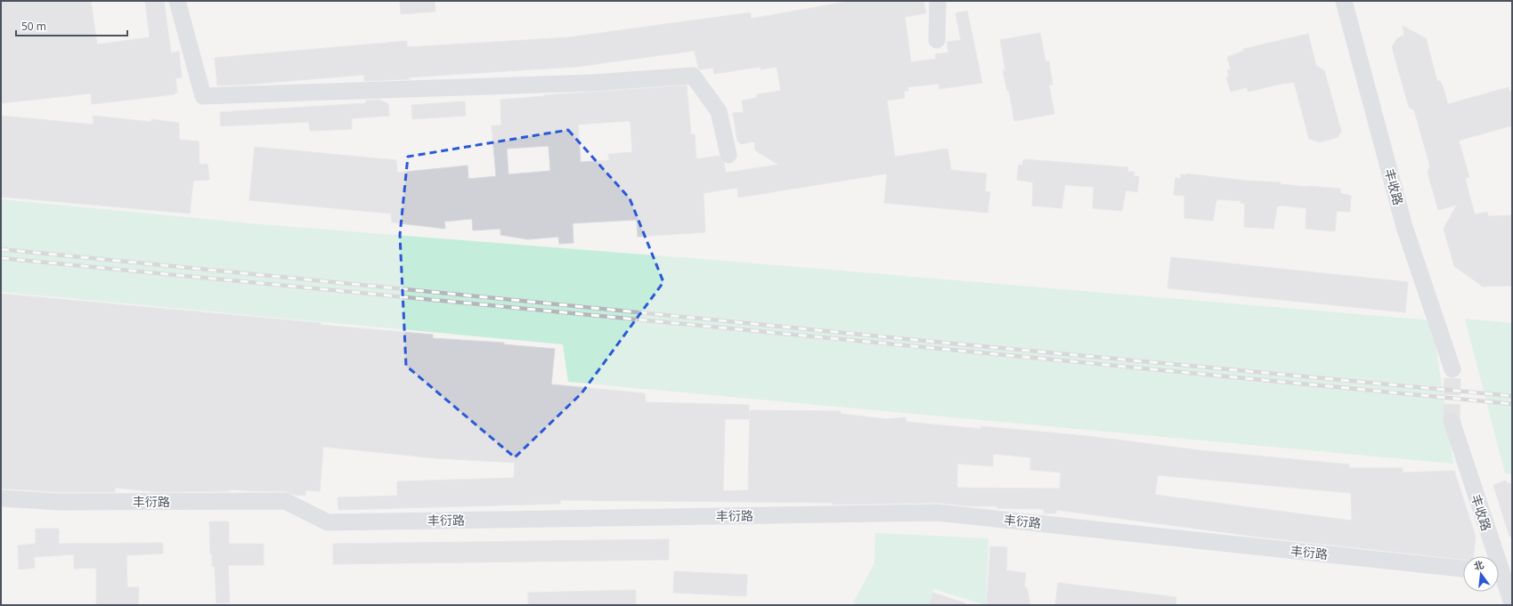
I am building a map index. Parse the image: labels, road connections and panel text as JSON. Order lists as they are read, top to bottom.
{
  "streets": {
    "street": ["丰收路", "丰衍路"]
  },
  "scale_bar": "50 m",
  "north": "top"
}
